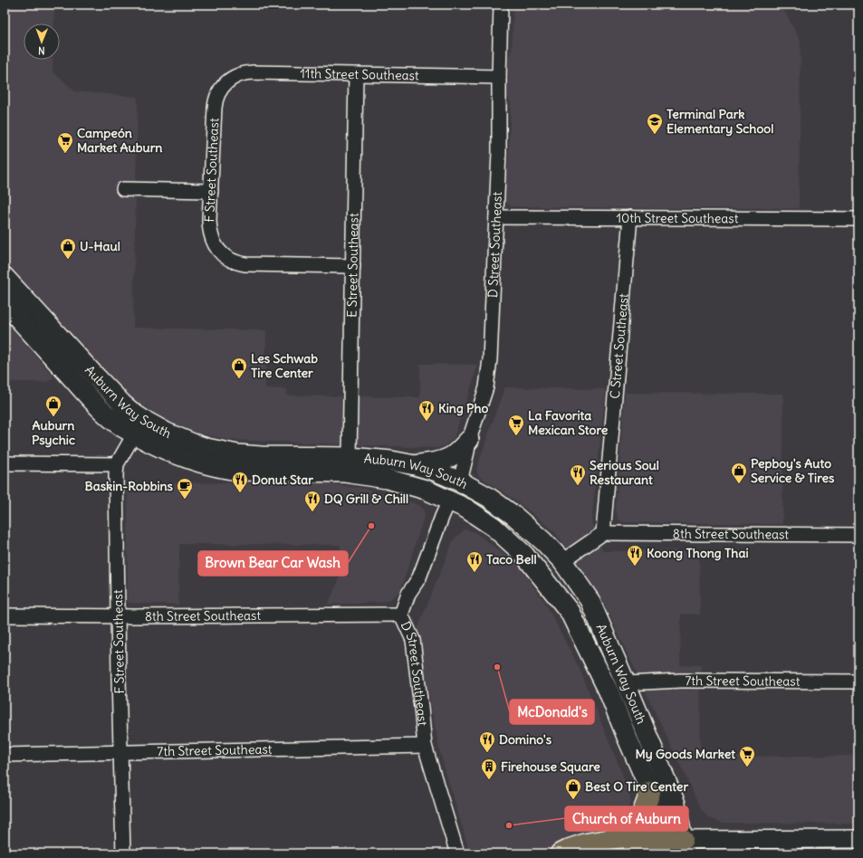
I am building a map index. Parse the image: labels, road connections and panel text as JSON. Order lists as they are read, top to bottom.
{
  "streets": {
    "main road": ["Auburn Way South"],
    "street": [
      "11th Street Southeast",
      "F Street Southeast",
      "10th Street Southeast",
      "D Street Southeast",
      "E Street Southeast",
      "C Street Southeast",
      "8th Street Southeast",
      "7th Street Southeast"
    ]
  },
  "crossings": [
    ["11th Street Southeast", "F Street Southeast"],
    ["11th Street Southeast", "D Street Southeast"],
    ["11th Street Southeast", "E Street Southeast"],
    ["F Street Southeast", "E Street Southeast"],
    ["F Street Southeast", "Auburn Way South"],
    ["F Street Southeast", "8th Street Southeast"],
    ["F Street Southeast", "7th Street Southeast"],
    ["10th Street Southeast", "D Street Southeast"],
    ["10th Street Southeast", "C Street Southeast"],
    ["D Street Southeast", "Auburn Way South"],
    ["D Street Southeast", "8th Street Southeast"],
    ["D Street Southeast", "7th Street Southeast"],
    ["E Street Southeast", "Auburn Way South"],
    ["C Street Southeast", "8th Street Southeast"],
    ["Auburn Way South", "7th Street Southeast"]
  ],
  "places": {
    "school or university": ["Terminal Park Elementary School"],
    "supermarket": ["Campeón Market Auburn", "La Favorita Mexican Store", "My Goods Market"],
    "shop": [
      "U-Haul",
      "Les Schwab Tire Center",
      "Auburn Psychic",
      "Pepboy's Auto Service & Tires",
      "Best O Tire Center"
    ],
    "restaurant": [
      "King Pho",
      "Serious Soul Restaurant",
      "Donut Star",
      "DQ Grill & Chill",
      "Koong Thong Thai",
      "Taco Bell",
      "Domino's"
    ],
    "cafe": ["Baskin-Robbins"],
    "other": ["Brown Bear Car Wash", "McDonald's", "Church of Auburn"],
    "building": ["Firehouse Square"]
  },
  "north": "bottom"
}
